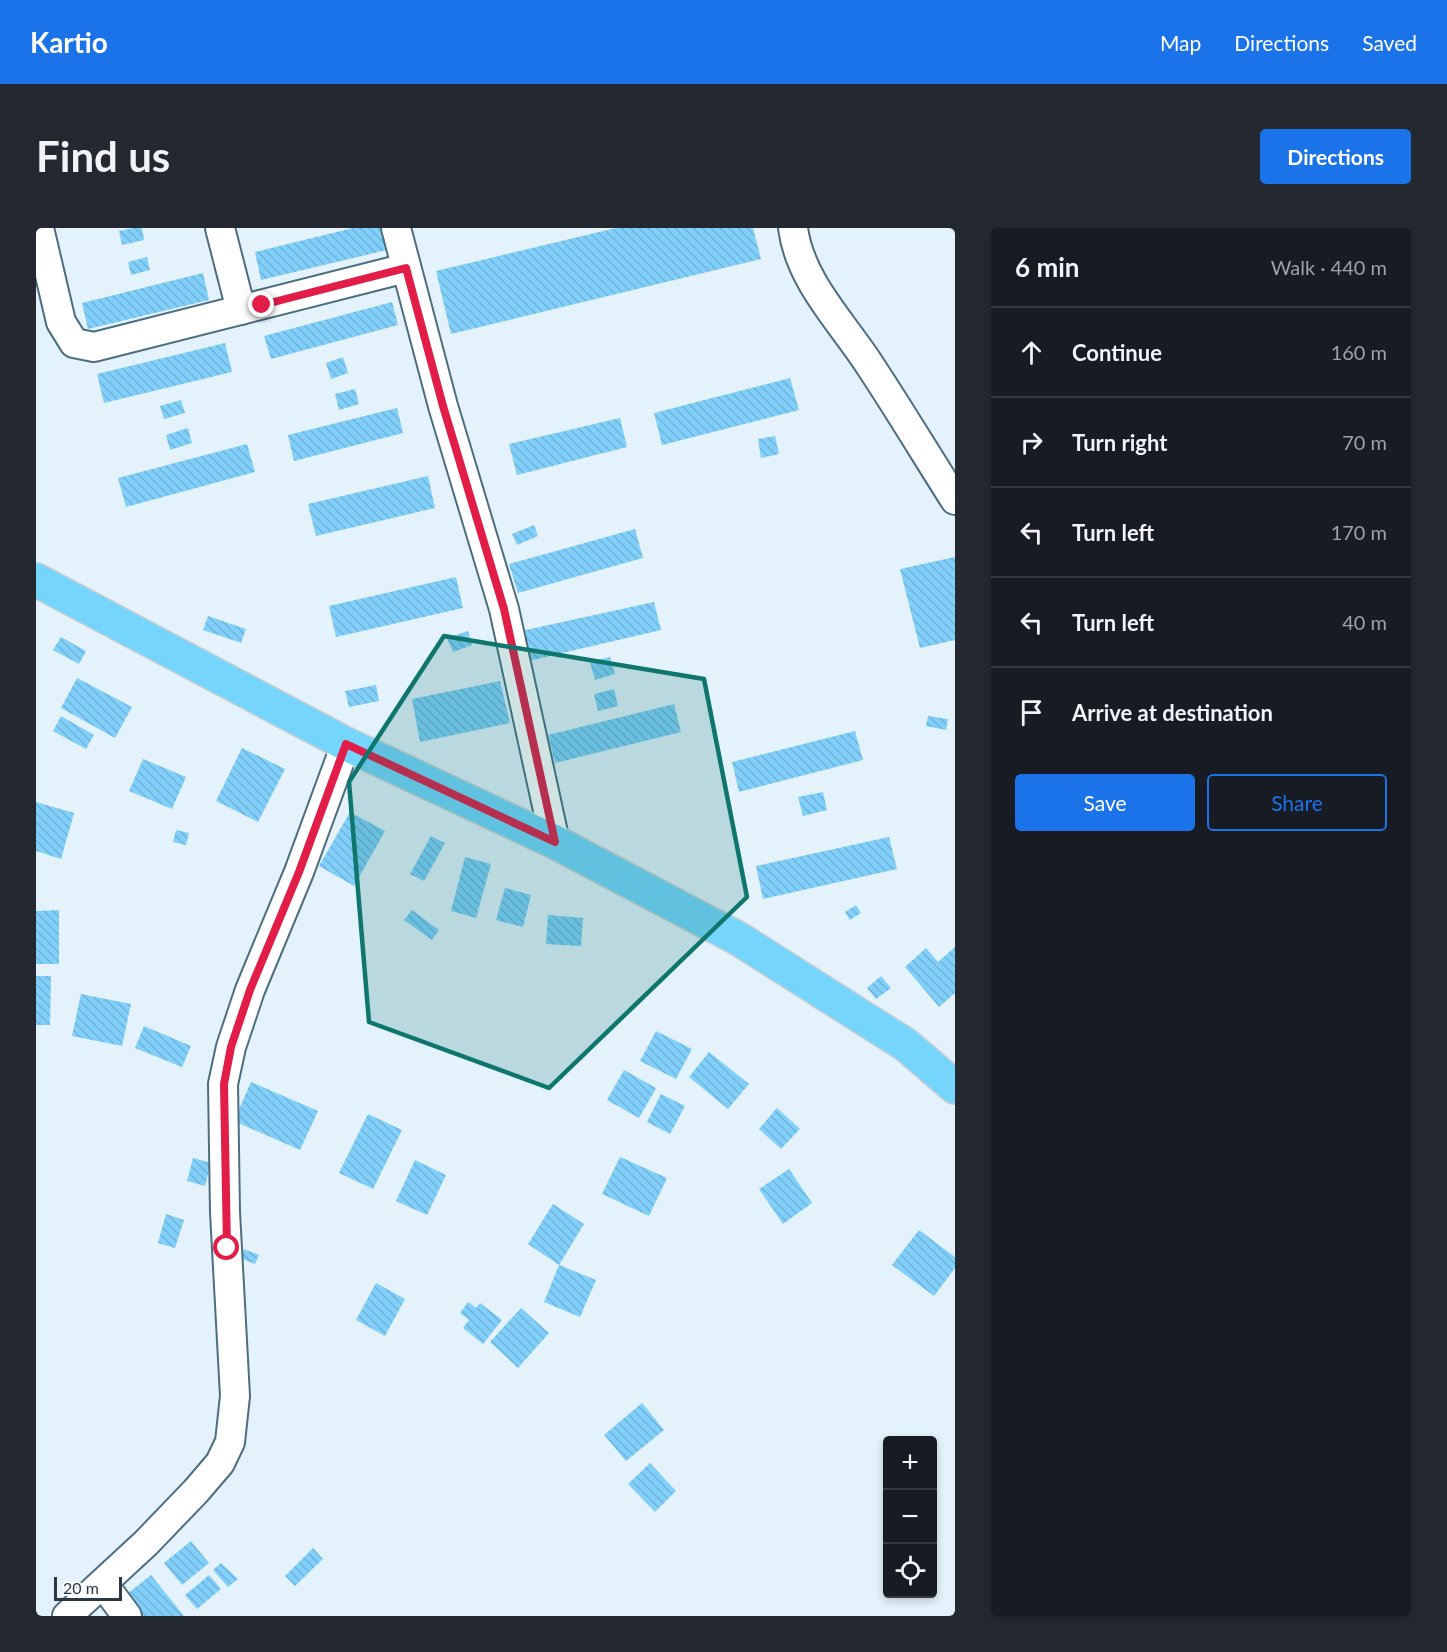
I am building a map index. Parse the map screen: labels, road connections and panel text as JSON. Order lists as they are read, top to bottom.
{
  "scale_bar": "20 m",
  "page": {
    "header": "Kartio",
    "nav": ["Map", "Directions", "Saved"],
    "buttons": [
      "Directions",
      ["Save", "Share"]
    ],
    "title": "Find us",
    "heading": ["6 min", "Walk · 440 m"],
    "list": [
      ["Continue", "160 m"],
      ["Turn right", "70 m"],
      ["Turn left", "170 m"],
      ["Turn left", "40 m"],
      "Arrive at destination"
    ],
    "map_buttons": ["+", "−"],
    "scale": "20 m"
  }
}
